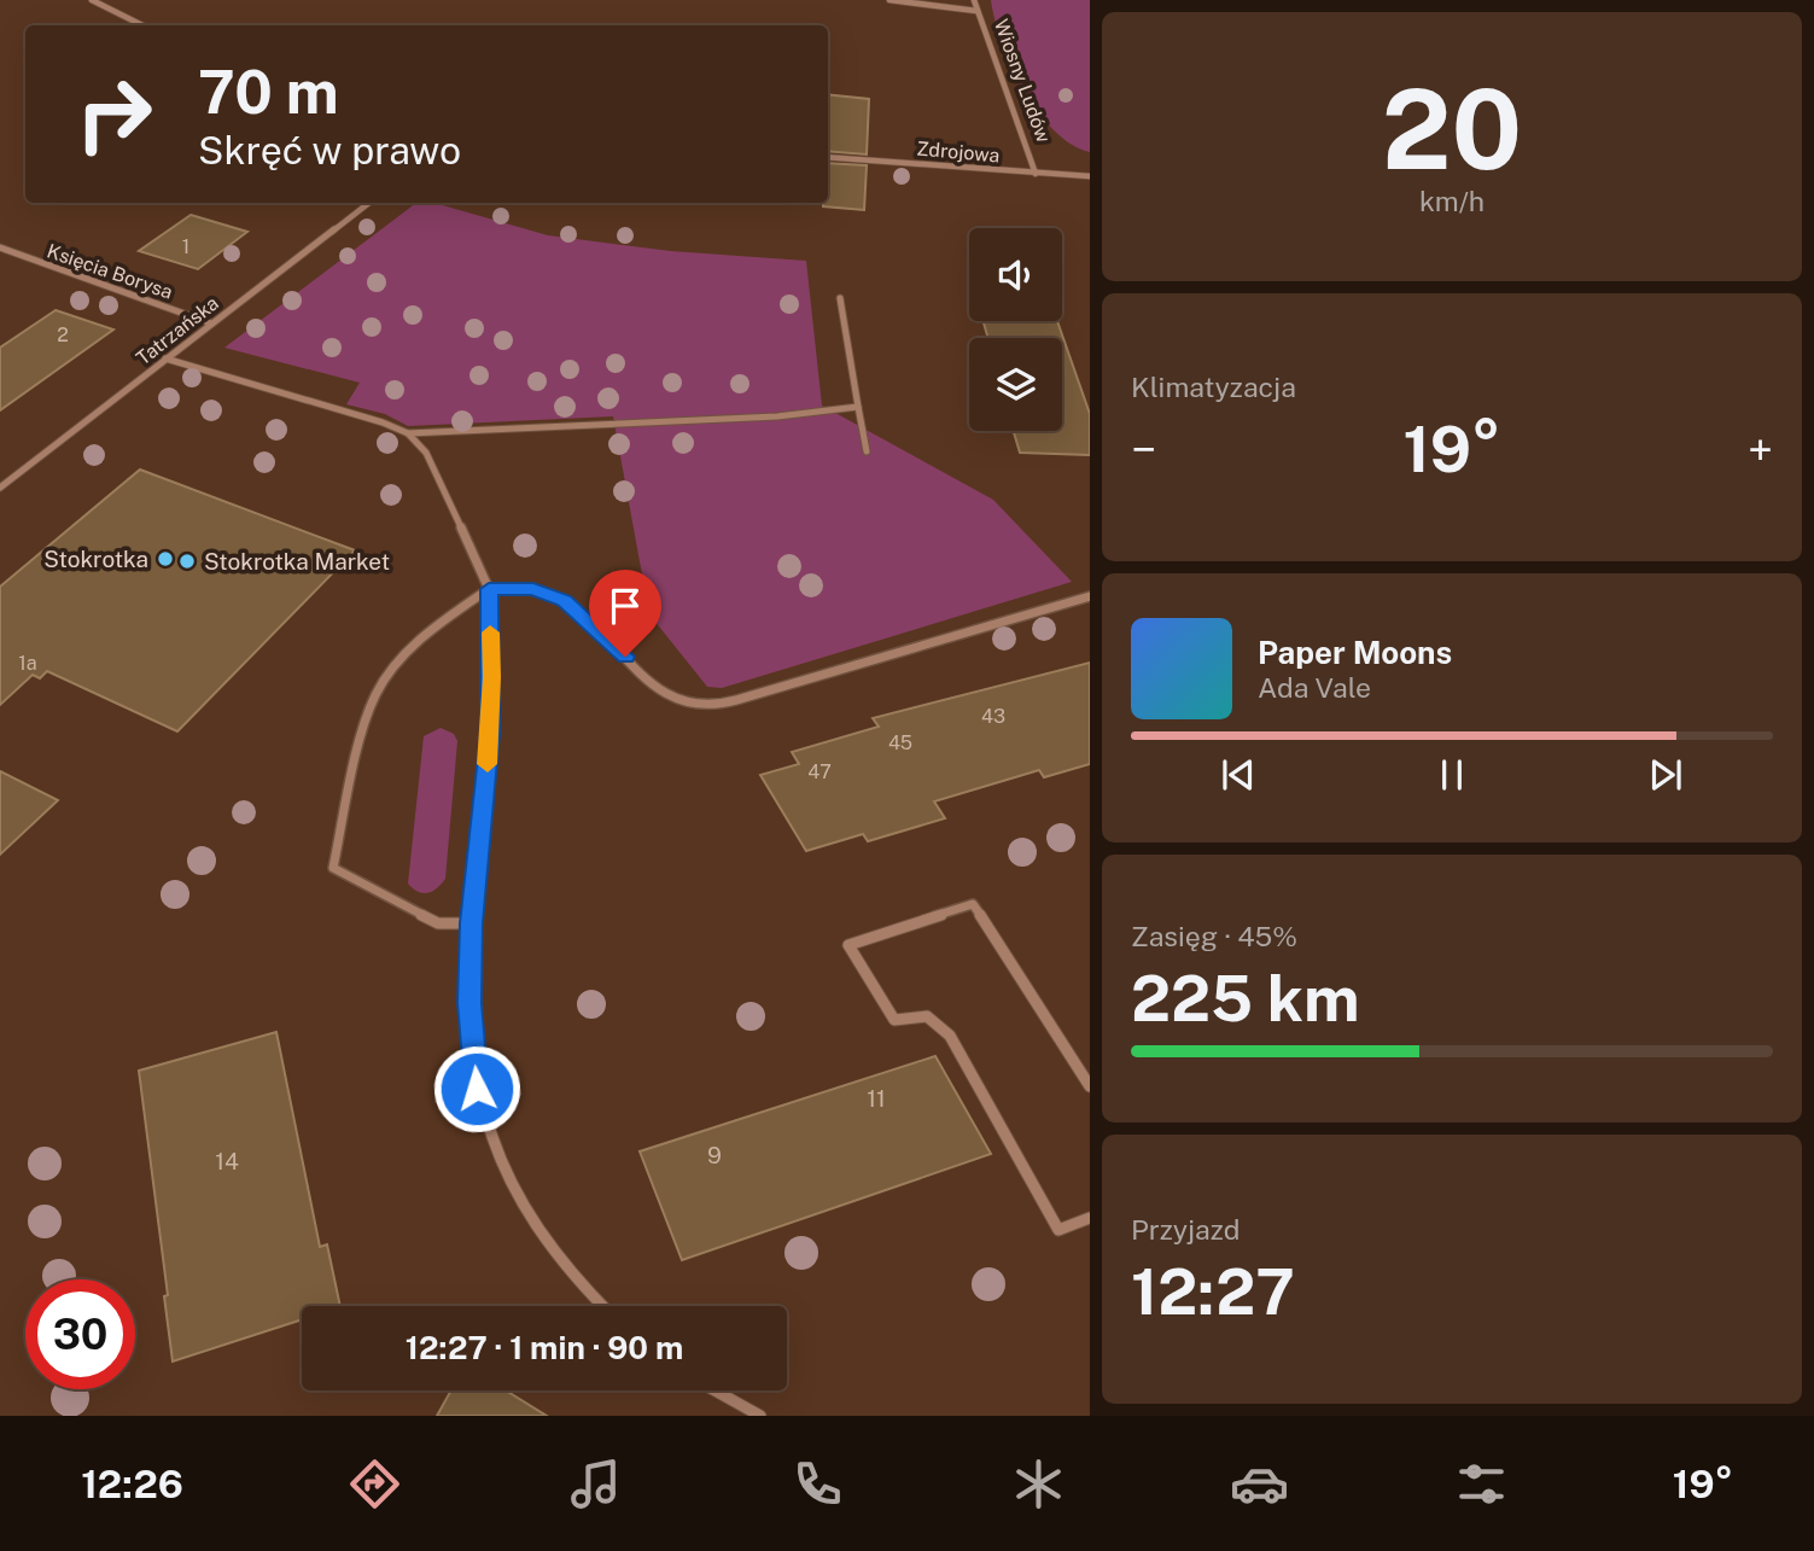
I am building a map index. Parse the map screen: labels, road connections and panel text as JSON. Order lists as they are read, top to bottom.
{
  "streets": {
    "street": [
      "Wiosny Ludów",
      "Zdrojowa",
      "Księcia Borysa",
      "Tatrzańska"
    ]
  },
  "crossings": [
    ["Wiosny Ludów", "Zdrojowa"],
    ["Księcia Borysa", "Tatrzańska"]
  ],
  "places": ["Stokrotka", "Stokrotka Market"],
  "house_numbers": [
    "1",
    "2",
    "1a",
    "43",
    "45",
    "47",
    "11",
    "9",
    "14"
  ],
  "page": {
    "tile": [
      ["20", "km/h"],
      "Klimatyzacja",
      ["Zasięg · 45%", "225 km"],
      ["Przyjazd", "12:27"]
    ],
    "turn": ["70 m", "Skręć w prawo"],
    "heat": ["−", "19°", "+"],
    "song": ["Paper Moons", "Ada Vale"],
    "limit": "30",
    "trip": "12:27 · 1 min · 90 m",
    "tabs": ["12:26", "19°"]
  }
}
